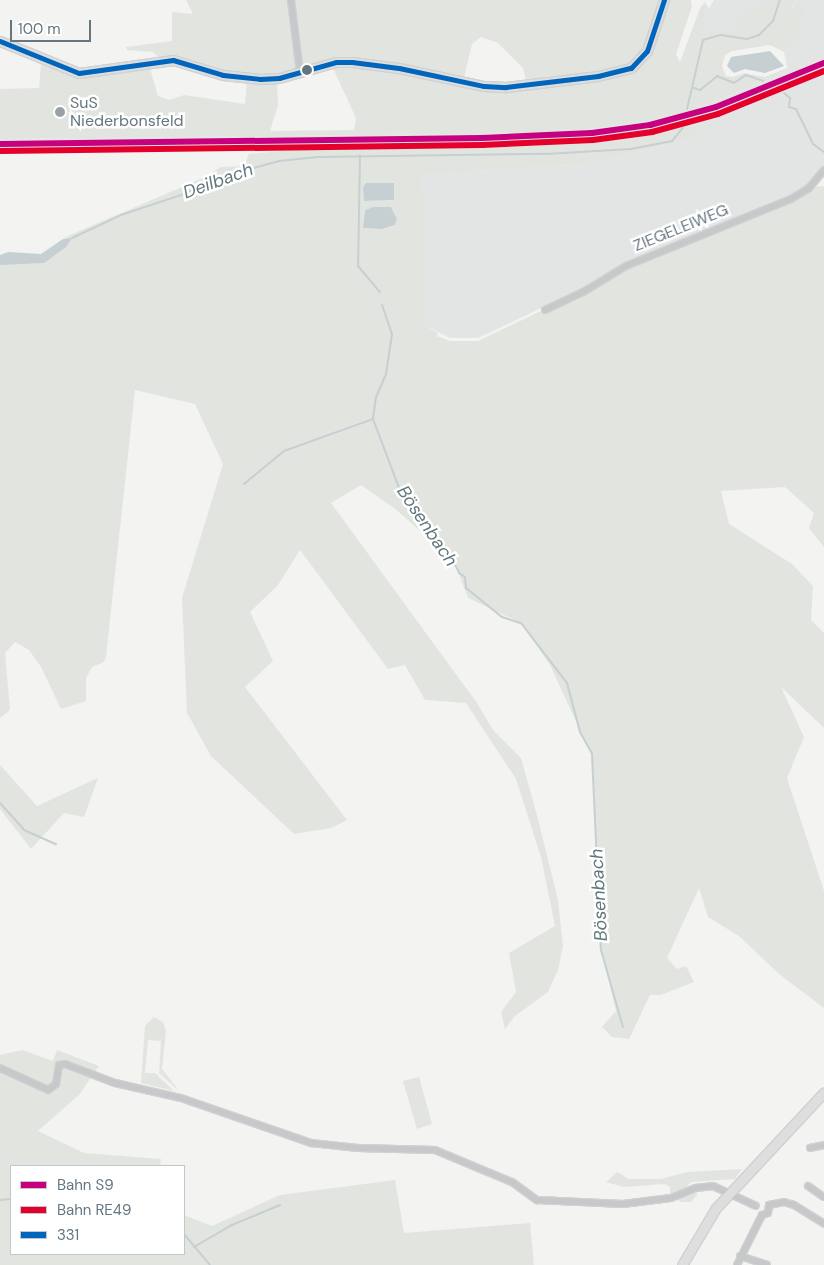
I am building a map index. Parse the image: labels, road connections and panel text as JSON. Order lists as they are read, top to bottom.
{
  "streets": {
    "street": ["ZIEGELEIWEG"]
  },
  "water": ["Deilbach", "Bösenbach"],
  "places": ["SuS Niederbonsfeld"],
  "lines": ["transit line 331", "rail line S9", "rail line RE49"],
  "legend": ["Bahn S9", "Bahn RE49", "331"],
  "scale_bar": "100 m"
}
